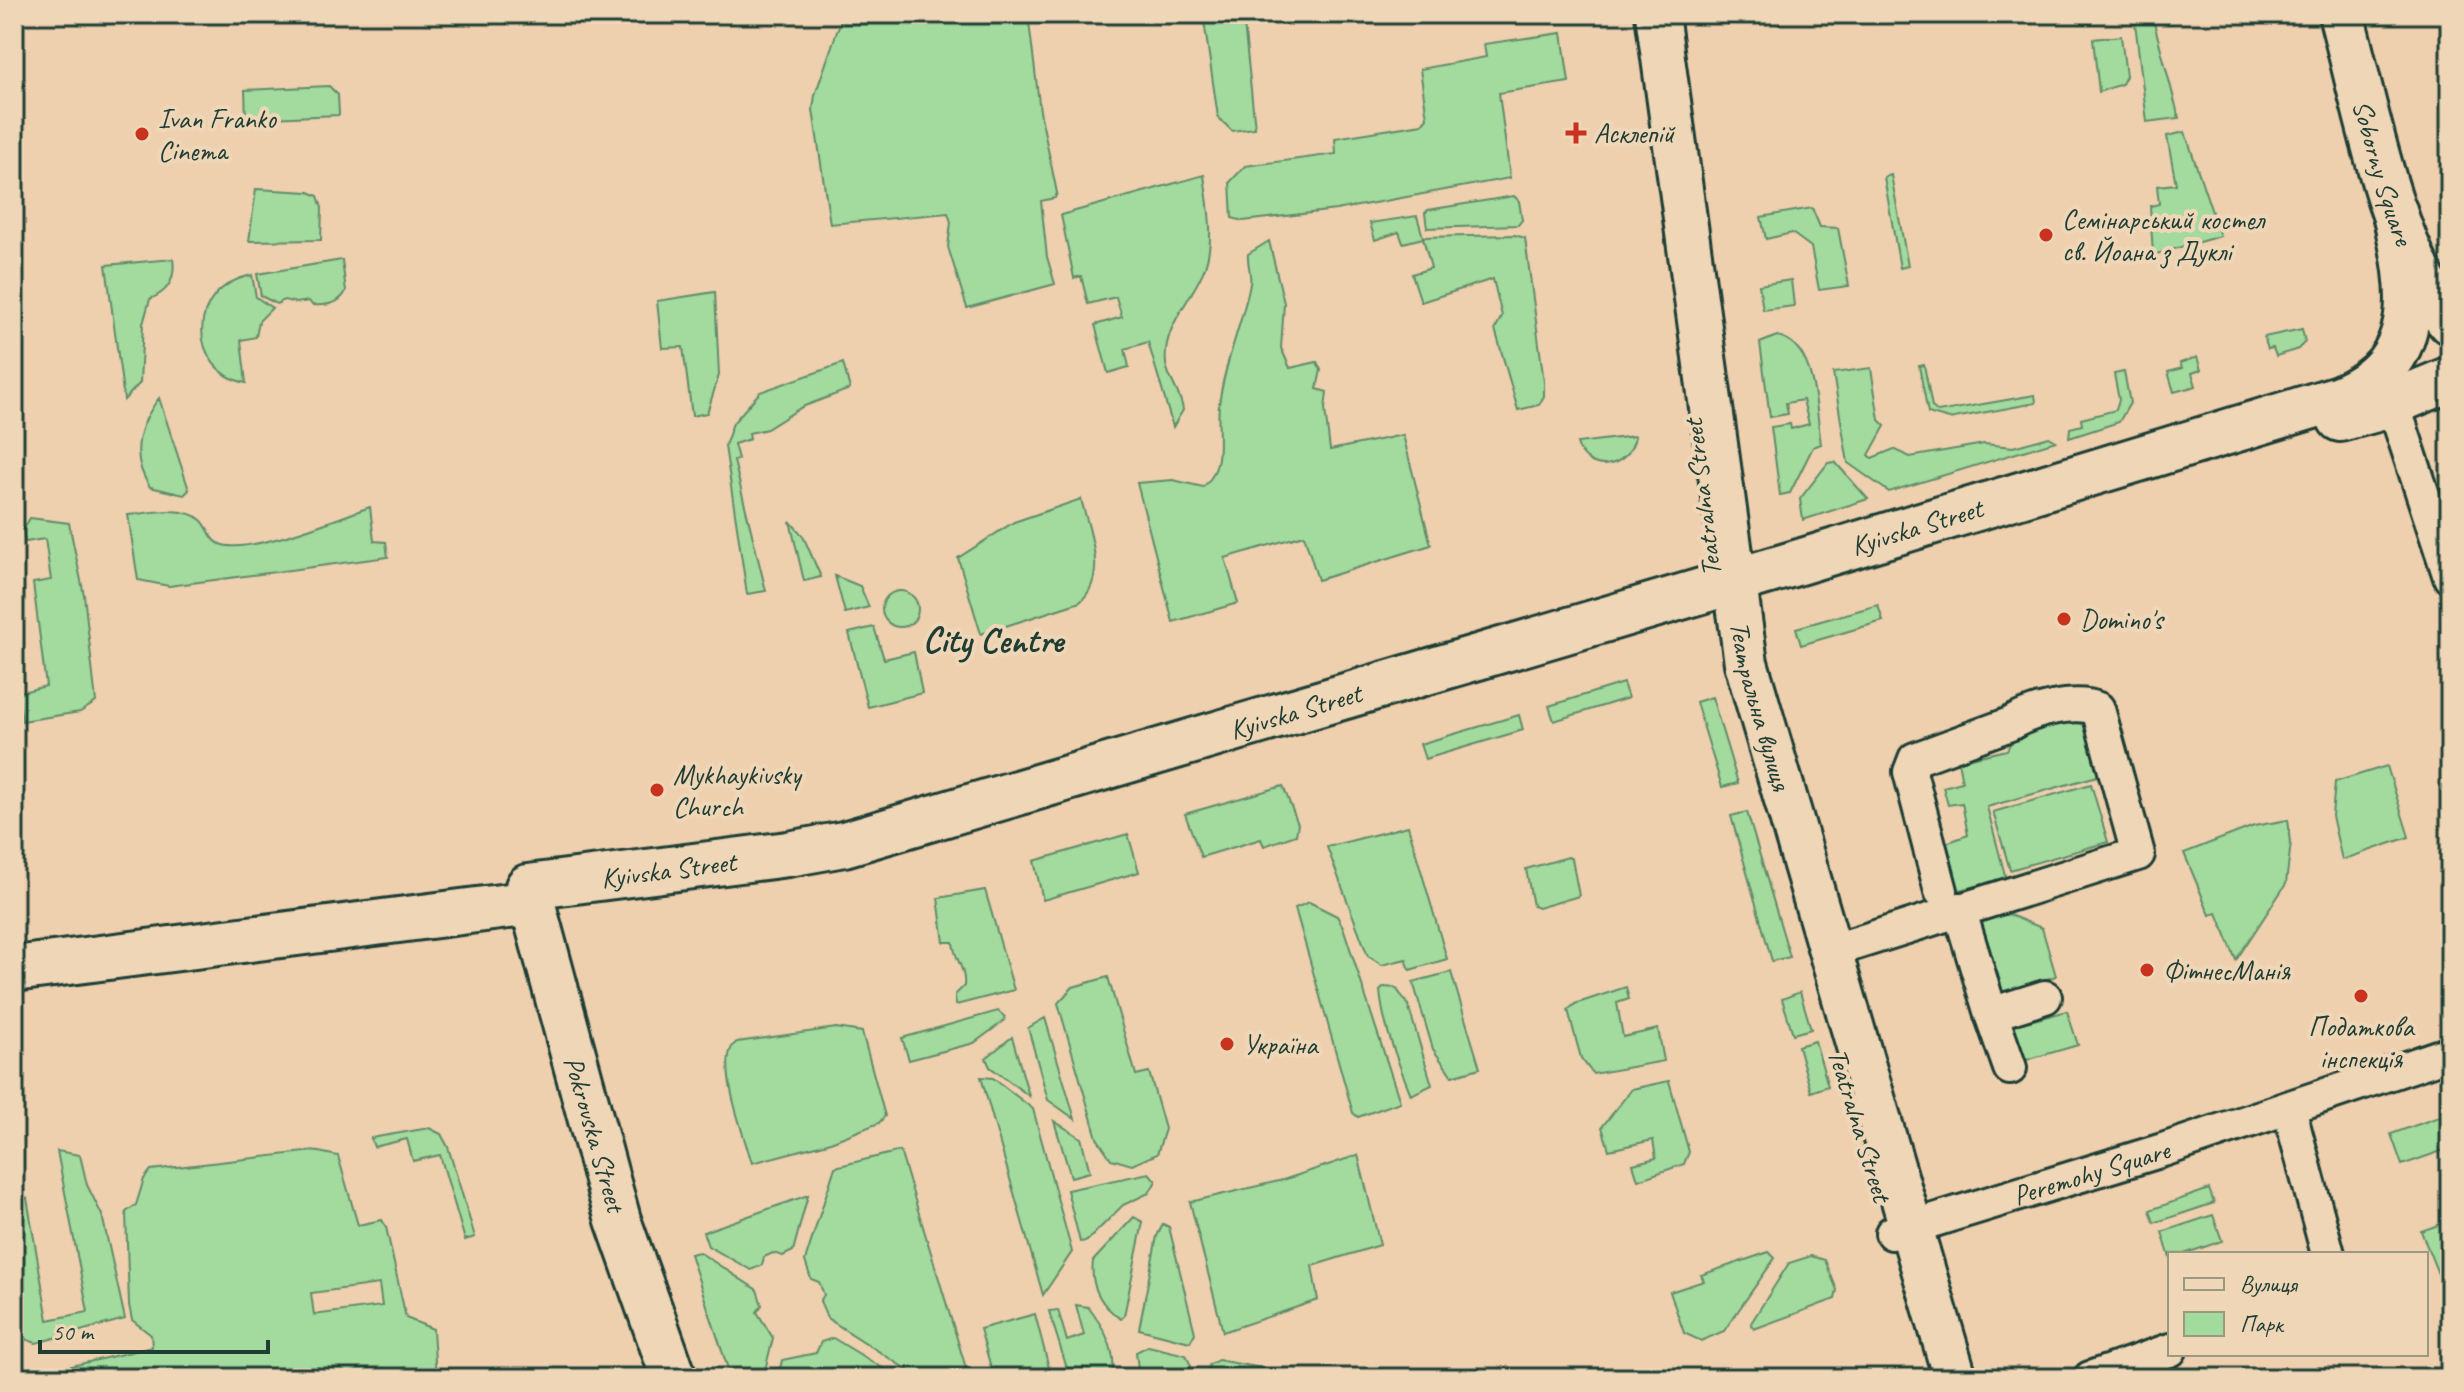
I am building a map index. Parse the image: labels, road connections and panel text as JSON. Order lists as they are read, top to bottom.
{
  "streets": {
    "main road": ["Soborny Square", "Kyivska Street", "Pokrovska Street"],
    "street": ["Teatralna Street", "Театральна вулиця", "Peremohy Square"]
  },
  "crossings": [
    ["Soborny Square", "Kyivska Street"],
    ["Teatralna Street", "Kyivska Street"],
    ["Teatralna Street", "Театральна вулиця"],
    ["Teatralna Street", "Peremohy Square"],
    ["Kyivska Street", "Театральна вулиця"],
    ["Kyivska Street", "Pokrovska Street"],
    ["Театральна вулиця", "Peremohy Square"]
  ],
  "districts": ["City Centre"],
  "places": {
    "health": ["Асклепій"],
    "other": [
      "Ivan Franko Cinema",
      "Семінарський костел св. Йоана з Дуклі",
      "Domino's",
      "Mykhaykivsky Church",
      "ФітнесМанія",
      "Податкова інспекція",
      "Україна"
    ]
  },
  "legend": ["Вулиця", "Парк"],
  "scale_bar": "50 m"
}
